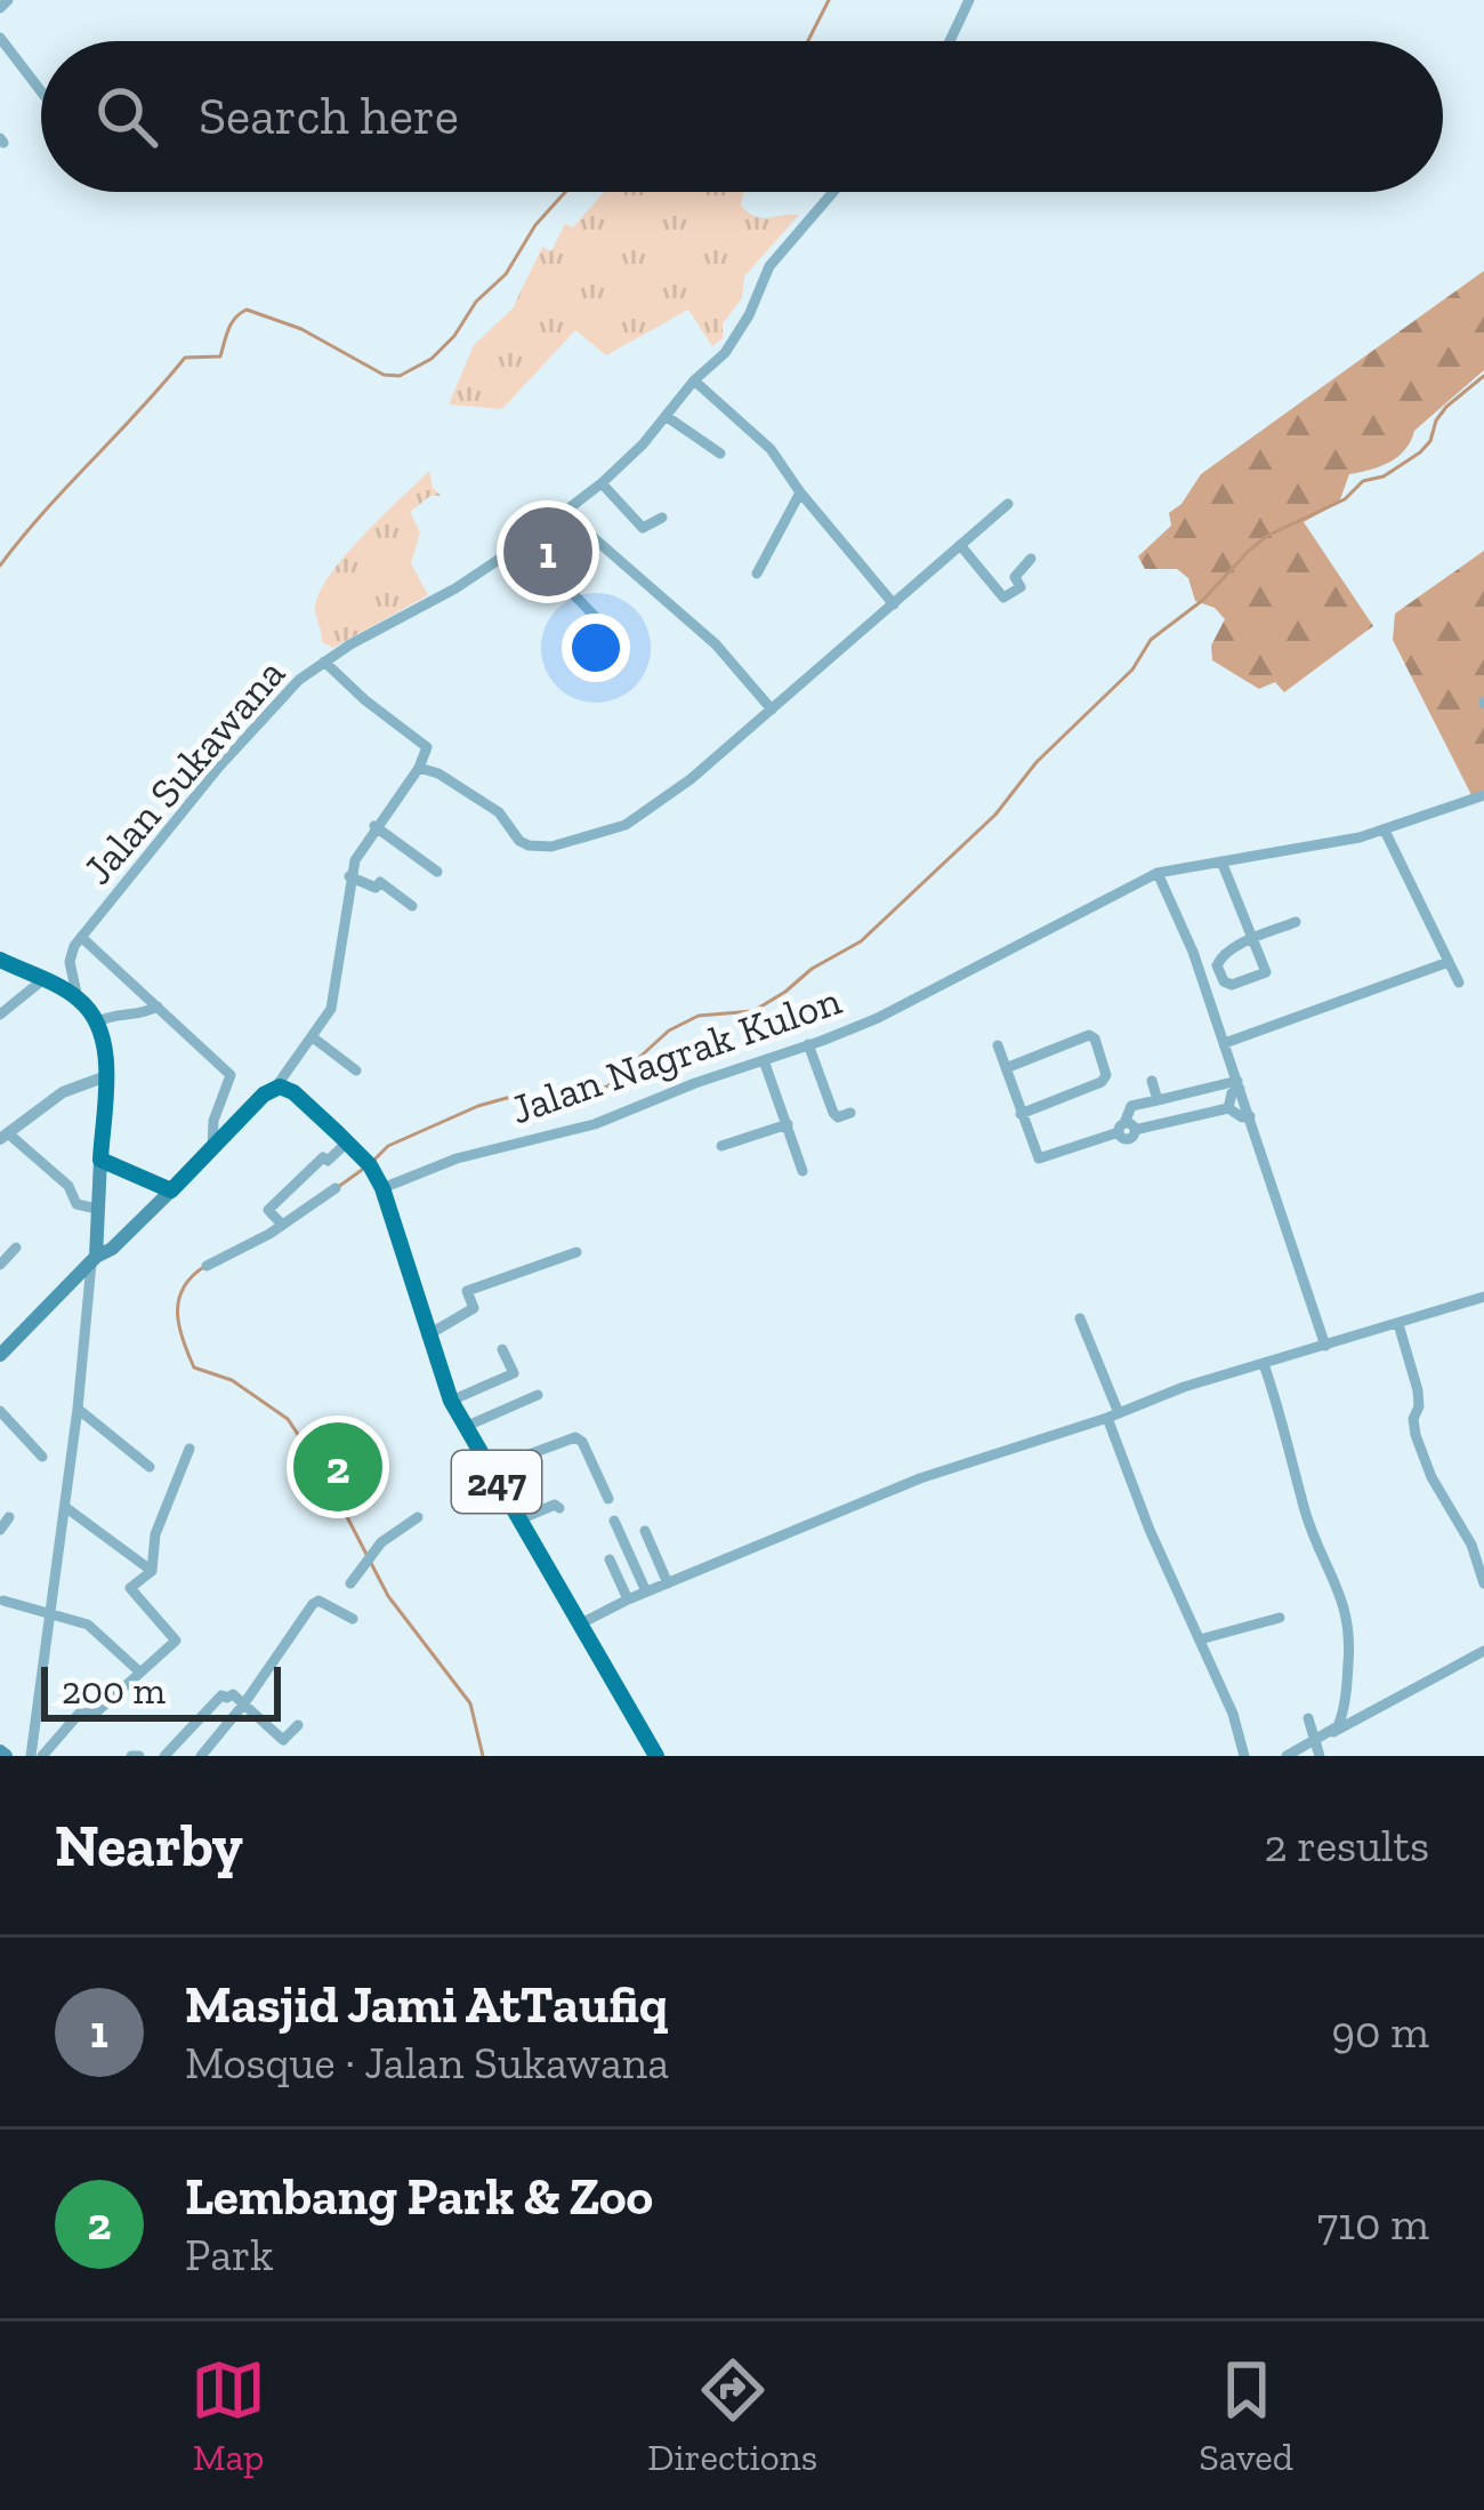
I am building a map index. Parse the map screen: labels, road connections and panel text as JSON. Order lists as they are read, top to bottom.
{
  "streets": {
    "main road": ["247"],
    "street": ["Jalan Sukawana", "Jalan Nagrak Kulon"]
  },
  "crossings": [
    ["Jalan Nagrak Kulon", "247"]
  ],
  "scale_bar": "200 m",
  "page": {
    "search": "Search here",
    "pins": ["1", "2"],
    "scale": "200 m",
    "heading": ["Nearby", "2 results"],
    "list": [
      {
        "mark": "1",
        "name": "Masjid Jami AtTaufiq",
        "note": "Mosque · Jalan Sukawana",
        "value": "90 m"
      },
      {
        "mark": "2",
        "name": "Lembang Park & Zoo",
        "note": "Park",
        "value": "710 m"
      }
    ],
    "nav": ["Map", "Directions", "Saved"]
  }
}
